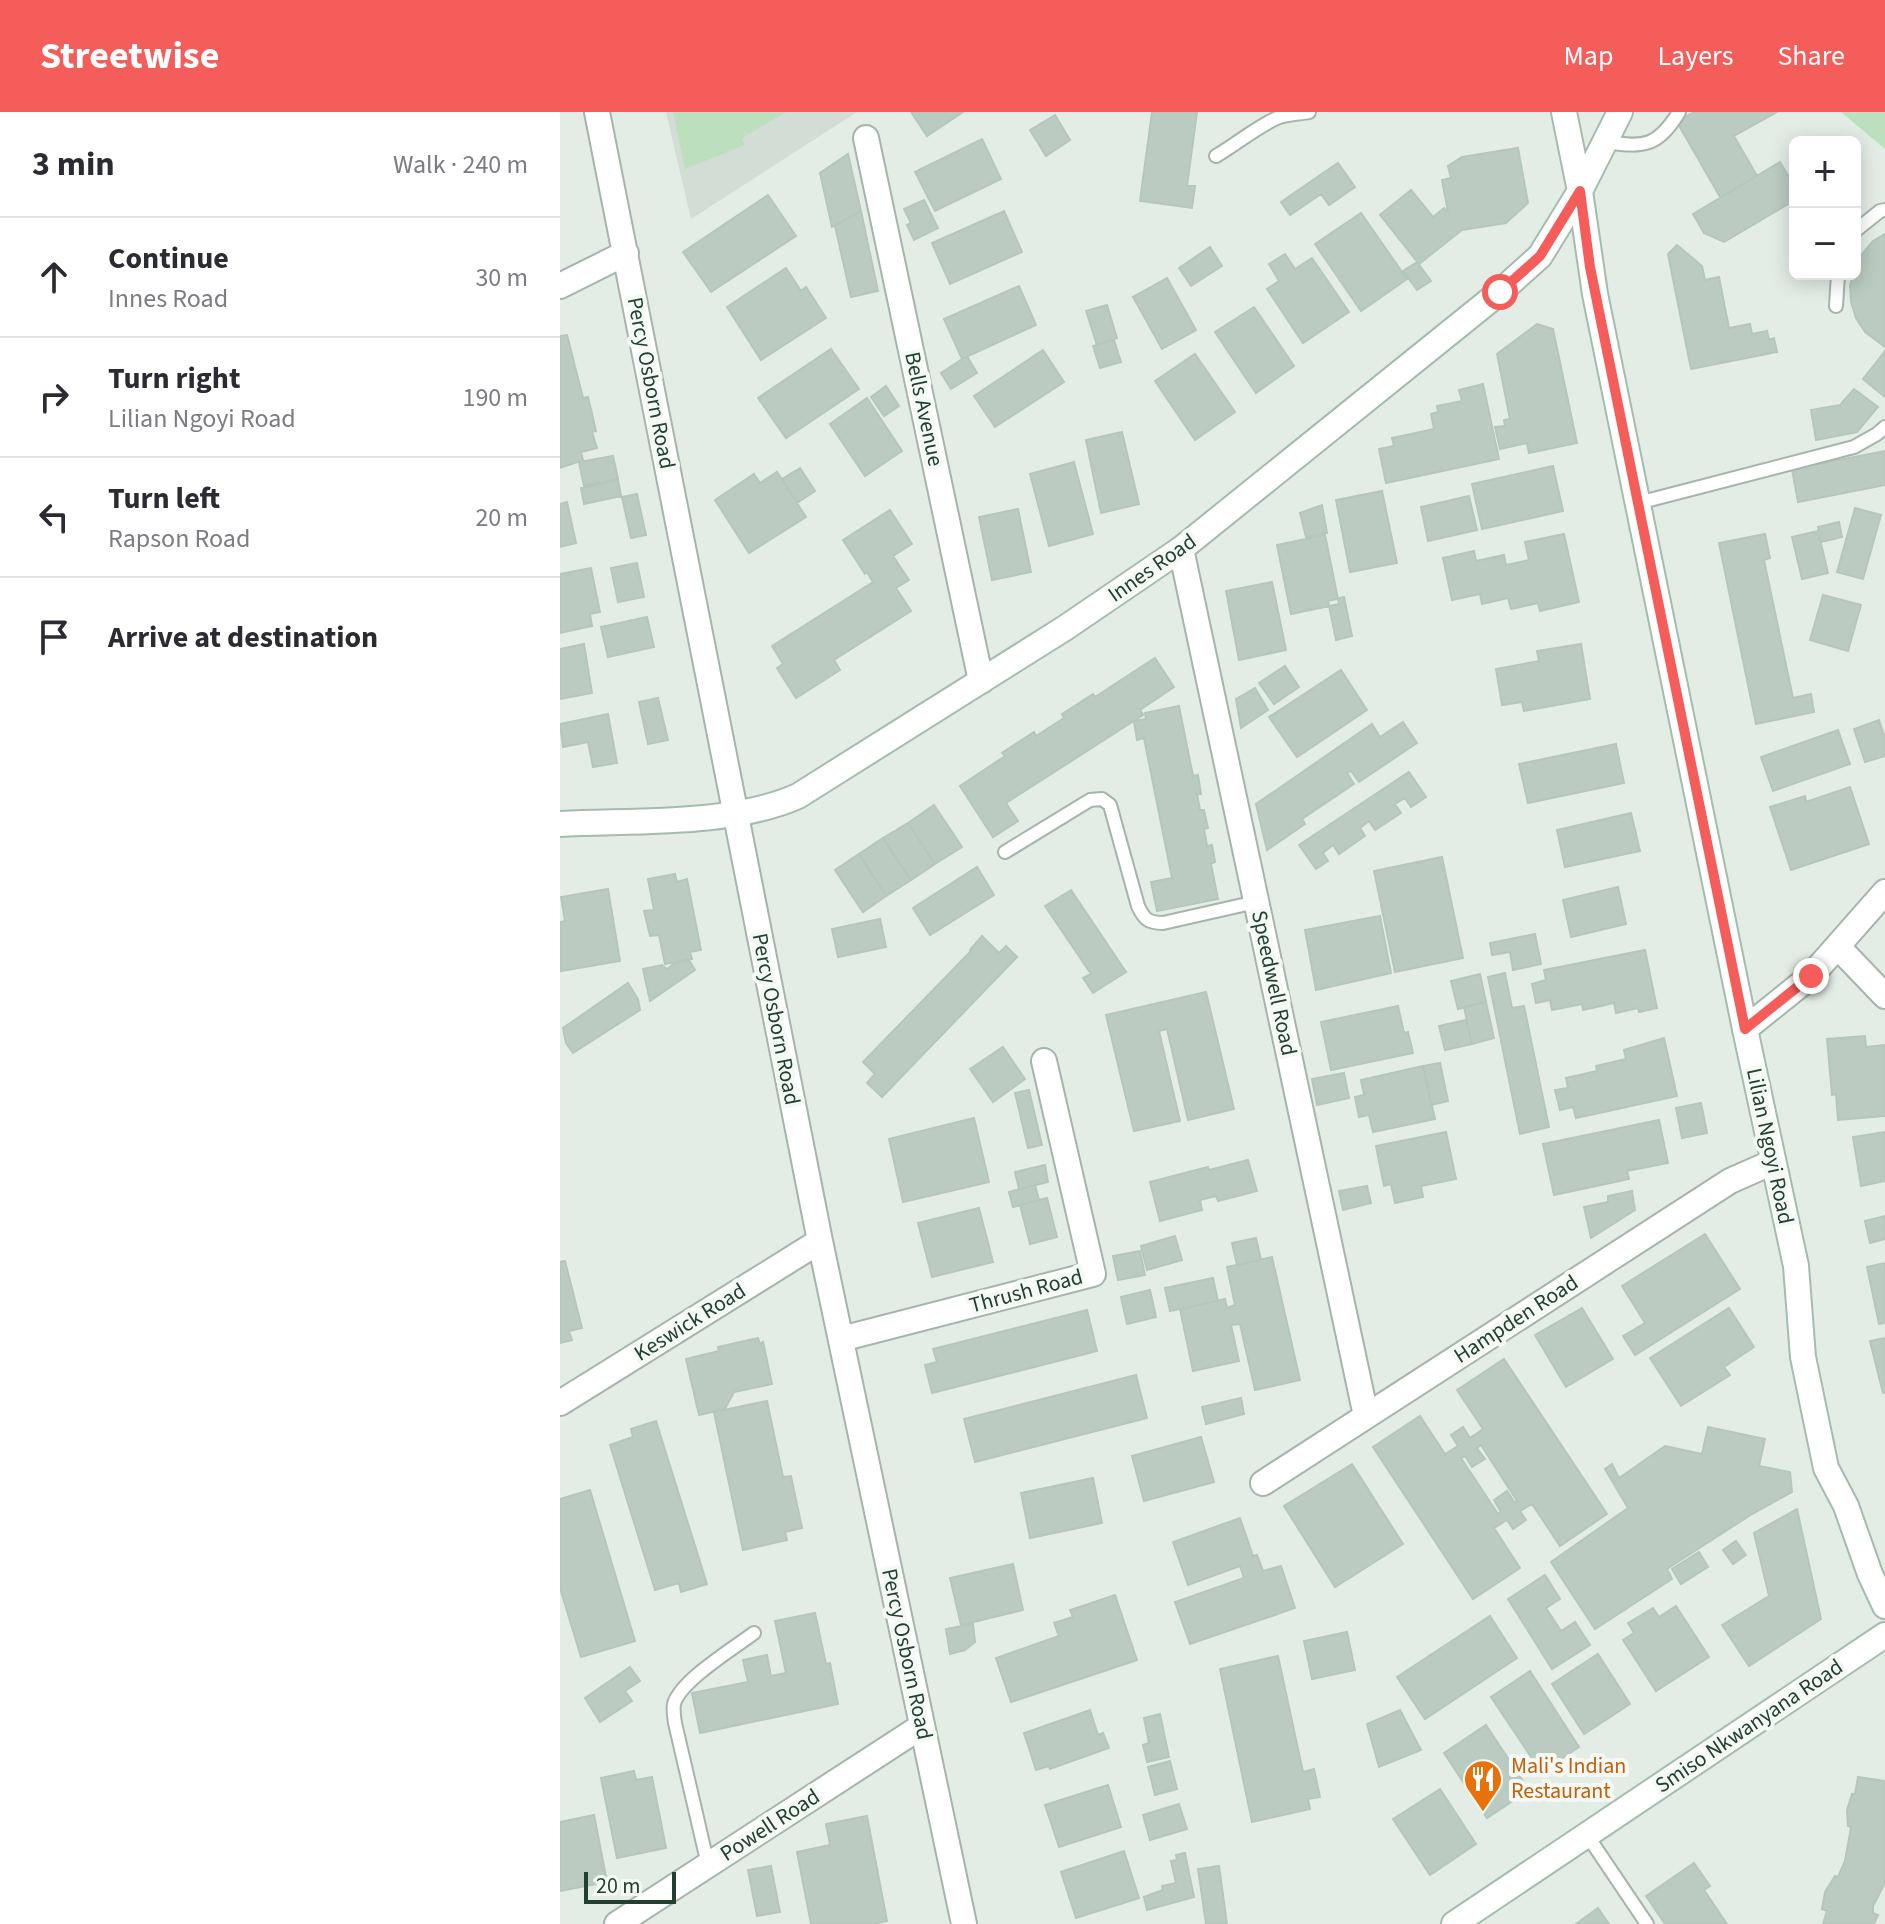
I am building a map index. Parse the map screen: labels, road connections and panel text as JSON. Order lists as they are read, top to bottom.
{
  "streets": {
    "street": [
      "Percy Osborn Road",
      "Bells Avenue",
      "Innes Road",
      "Speedwell Road",
      "Lilian Ngoyi Road",
      "Thrush Road",
      "Hampden Road",
      "Keswick Road",
      "Smiso Nkwanyana Road",
      "Powell Road"
    ]
  },
  "crossings": [
    ["Percy Osborn Road", "Innes Road"],
    ["Percy Osborn Road", "Thrush Road"],
    ["Percy Osborn Road", "Keswick Road"],
    ["Percy Osborn Road", "Powell Road"],
    ["Bells Avenue", "Innes Road"],
    ["Innes Road", "Speedwell Road"],
    ["Innes Road", "Lilian Ngoyi Road"],
    ["Speedwell Road", "Hampden Road"],
    ["Lilian Ngoyi Road", "Hampden Road"]
  ],
  "places": {
    "restaurant": ["Mali's Indian Restaurant"]
  },
  "scale_bar": "20 m",
  "page": {
    "header": "Streetwise",
    "nav": ["Map", "Layers", "Share"],
    "heading": ["3 min", "Walk · 240 m"],
    "map_buttons": ["+", "−"],
    "list": [
      ["Continue", "Innes Road", "30 m"],
      ["Turn right", "Lilian Ngoyi Road", "190 m"],
      ["Turn left", "Rapson Road", "20 m"],
      "Arrive at destination"
    ],
    "scale": "20 m"
  }
}
